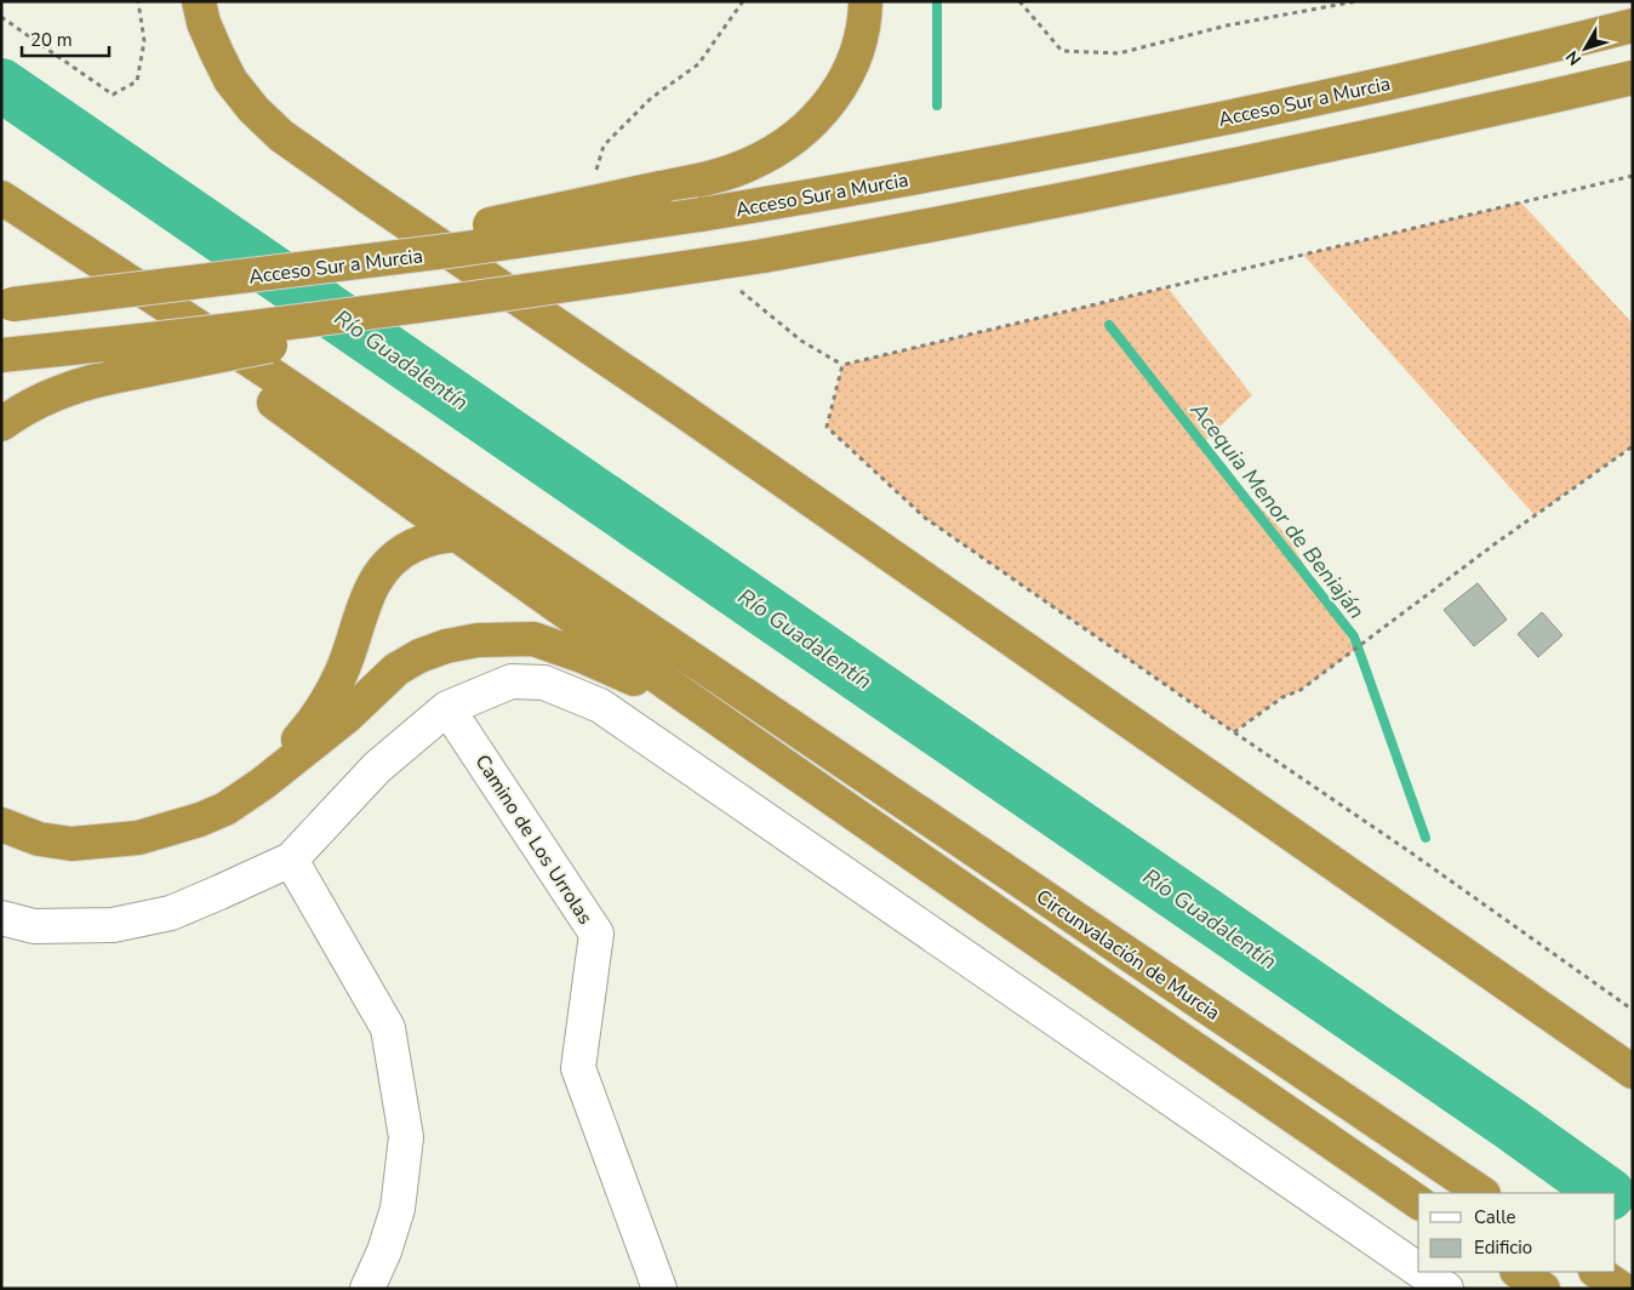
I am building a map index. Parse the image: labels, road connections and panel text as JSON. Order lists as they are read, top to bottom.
{
  "streets": {
    "highway": ["Acceso Sur a Murcia", "Circunvalación de Murcia"],
    "street": ["Camino de Los Urrolas"]
  },
  "water": ["Río Guadalentín", "Acequia Menor de Beniaján"],
  "legend": ["Calle", "Edificio"],
  "scale_bar": "20 m",
  "north": "bottom left"
}
